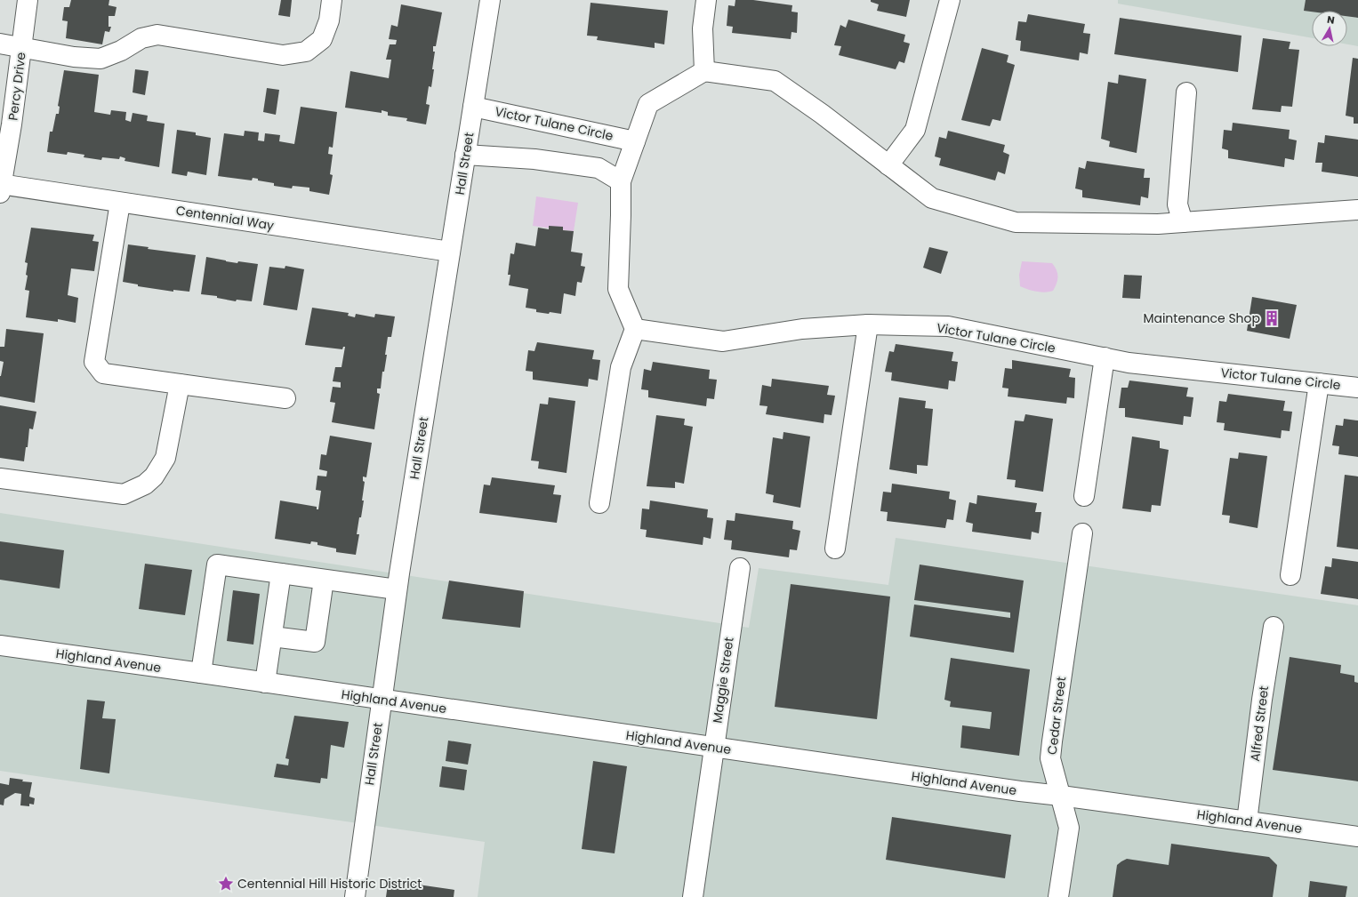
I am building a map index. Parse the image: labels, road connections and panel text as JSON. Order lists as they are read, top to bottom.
{
  "streets": {
    "street": [
      "Percy Drive",
      "Victor Tulane Circle",
      "Hall Street",
      "Centennial Way",
      "Highland Avenue",
      "Maggie Street",
      "Cedar Street",
      "Alfred Street"
    ]
  },
  "crossings": [
    ["Percy Drive", "Centennial Way"],
    ["Victor Tulane Circle", "Hall Street"],
    ["Hall Street", "Centennial Way"],
    ["Hall Street", "Highland Avenue"],
    ["Highland Avenue", "Maggie Street"],
    ["Highland Avenue", "Cedar Street"],
    ["Highland Avenue", "Alfred Street"]
  ],
  "places": {
    "building": ["Maintenance Shop"],
    "place": ["Centennial Hill Historic District"]
  },
  "north": "top"
}
